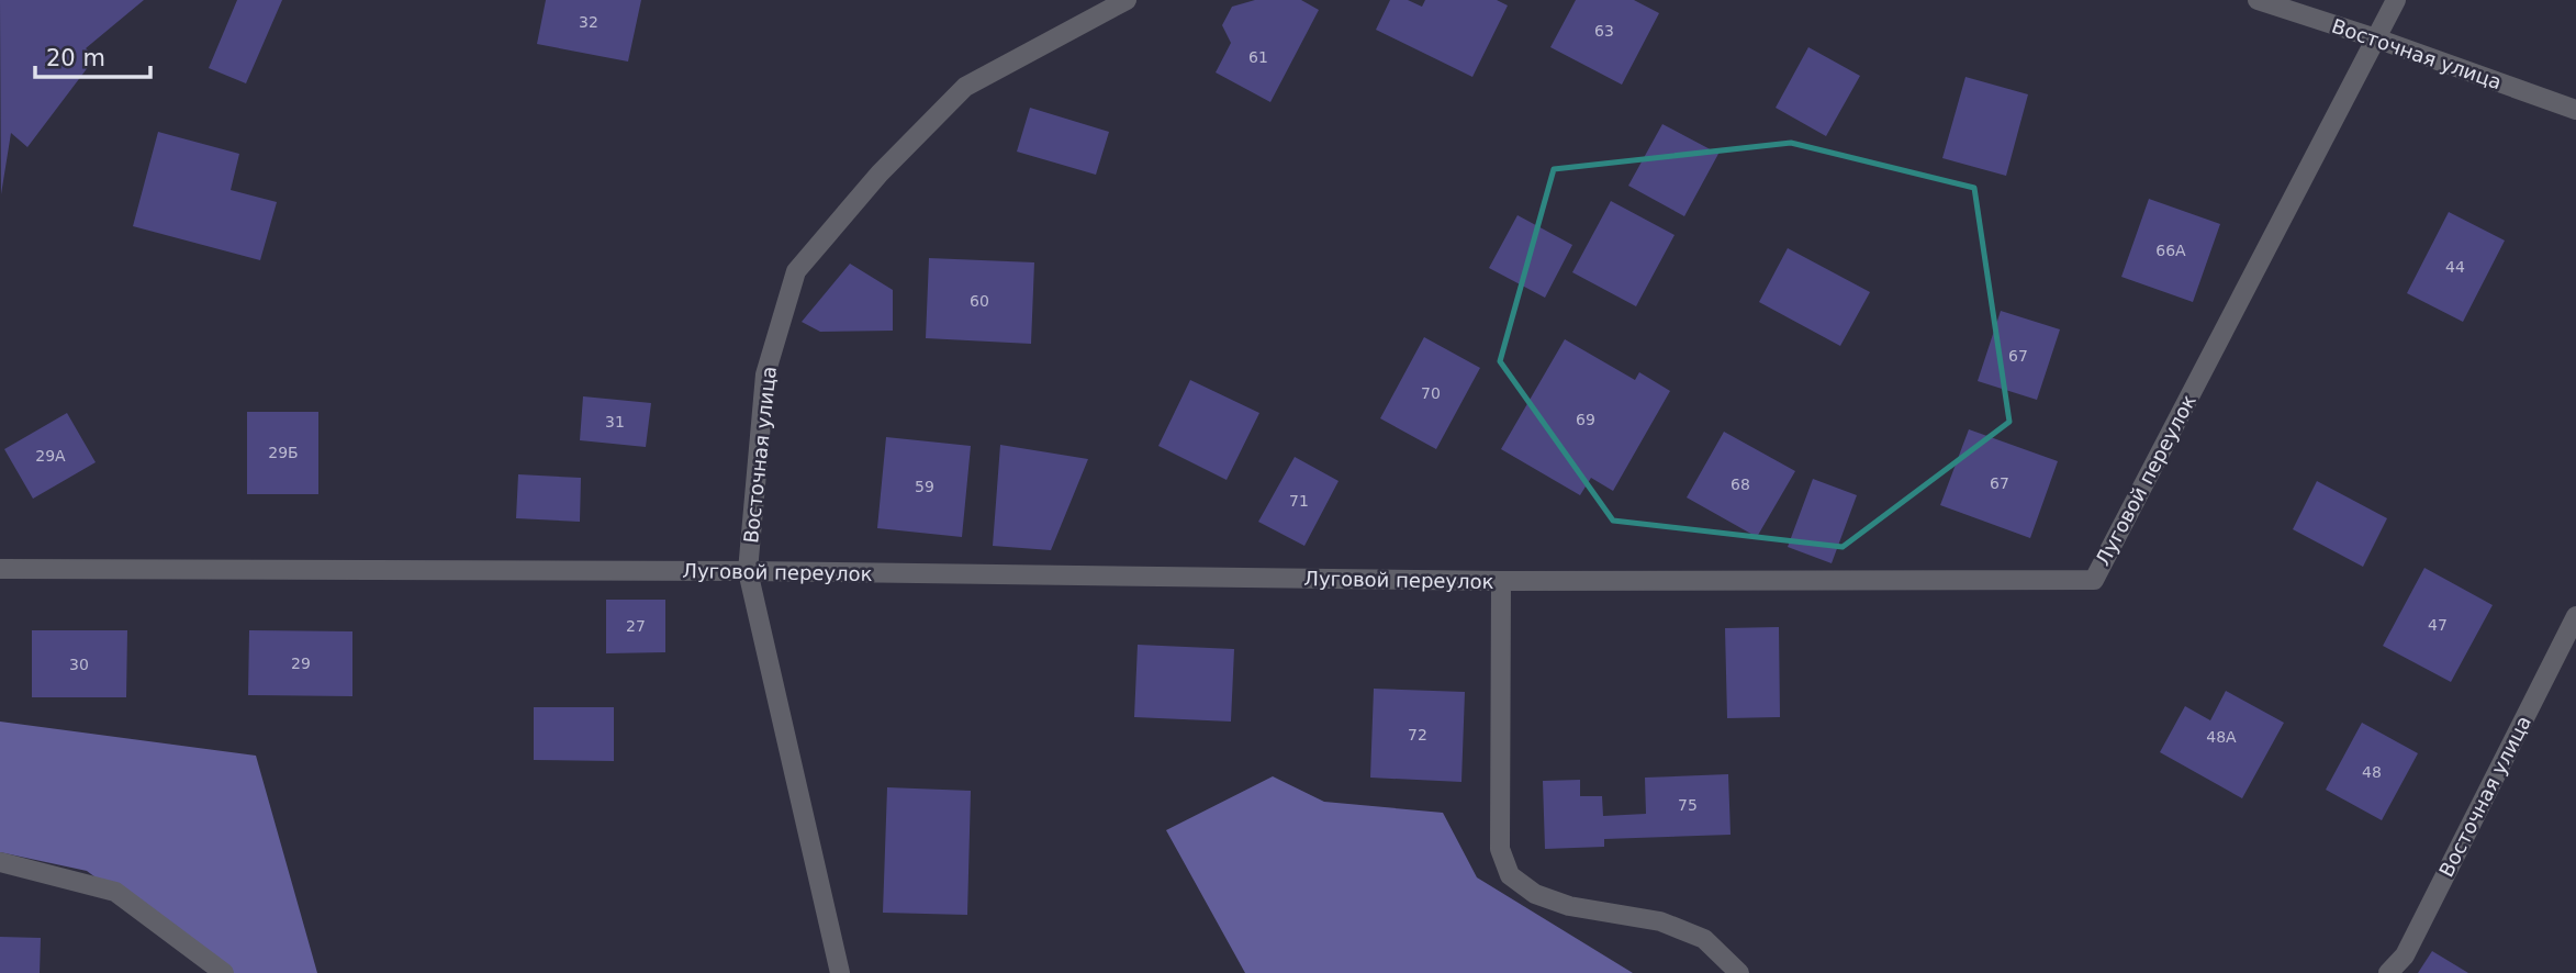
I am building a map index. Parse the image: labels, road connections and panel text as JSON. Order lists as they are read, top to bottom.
{
  "streets": {
    "street": ["Восточная улица", "Луговой переулок"]
  },
  "crossings": [
    ["Восточная улица", "Луговой переулок"]
  ],
  "house_numbers": [
    "32",
    "63",
    "61",
    "66А",
    "44",
    "60",
    "67",
    "70",
    "69",
    "31",
    "29Б",
    "29А",
    "67",
    "68",
    "59",
    "71",
    "47",
    "27",
    "29",
    "30",
    "72",
    "48А",
    "48",
    "75"
  ],
  "scale_bar": "20 m"
}
